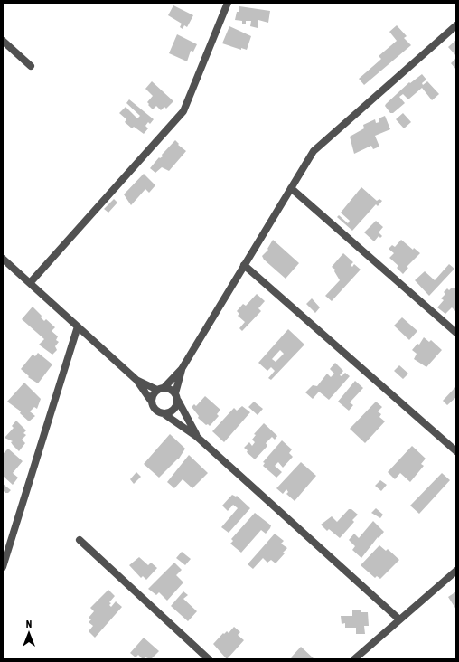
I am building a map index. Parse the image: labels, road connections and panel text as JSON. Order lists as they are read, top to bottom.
{
  "north": "top"
}
